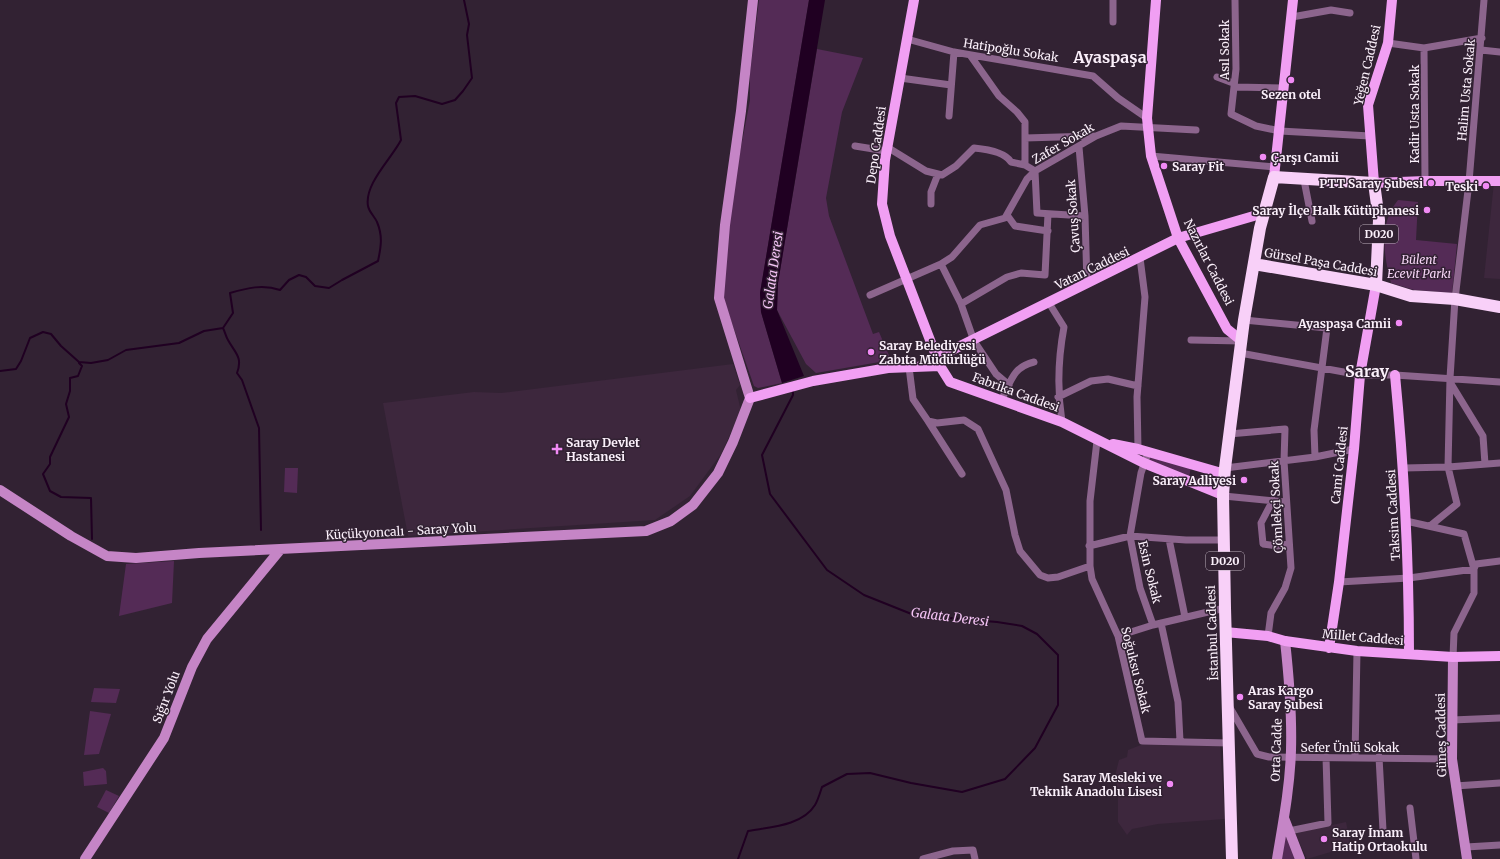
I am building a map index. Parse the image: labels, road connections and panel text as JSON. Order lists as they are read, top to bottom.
{
  "streets": {
    "highway": ["D020", "Gürsel Paşa Caddesi", "İstanbul Caddesi"],
    "main road": [
      "Yeğen Caddesi",
      "Depo Caddesi",
      "Nazırlar Caddesi",
      "Vatan Caddesi",
      "Fabrika Caddesi",
      "Cami Caddesi",
      "Taksim Caddesi",
      "Küçükyoncalı - Saray Yolu",
      "Millet Caddesi",
      "Sığır Yolu",
      "Güneş Caddesi",
      "Orta Cadde"
    ],
    "street": [
      "Hatipoğlu Sokak",
      "Asıl Sokak",
      "Halim Usta Sokak",
      "Kadir Usta Sokak",
      "Zafer Sokak",
      "Çavuş Sokak",
      "Çömlekçi Sokak",
      "Esin Sokak",
      "Soğuksu Sokak",
      "Sefer Ünlü Sokak"
    ]
  },
  "crossings": [
    ["Hatipoğlu Sokak", "Zafer Sokak"],
    ["Hatipoğlu Sokak", "Depo Caddesi"],
    ["Hatipoğlu Sokak", "Nazırlar Caddesi"],
    ["Yeğen Caddesi", "D020"],
    ["Halim Usta Sokak", "Gürsel Paşa Caddesi"],
    ["Zafer Sokak", "Çavuş Sokak"],
    ["Zafer Sokak", "Nazırlar Caddesi"],
    ["Depo Caddesi", "Vatan Caddesi"],
    ["Depo Caddesi", "Fabrika Caddesi"],
    ["Çavuş Sokak", "Vatan Caddesi"],
    ["D020", "Gürsel Paşa Caddesi"],
    ["D020", "Vatan Caddesi"],
    ["D020", "Cami Caddesi"],
    ["D020", "İstanbul Caddesi"],
    ["Nazırlar Caddesi", "Vatan Caddesi"],
    ["Nazırlar Caddesi", "İstanbul Caddesi"],
    ["Gürsel Paşa Caddesi", "Cami Caddesi"],
    ["Gürsel Paşa Caddesi", "İstanbul Caddesi"],
    ["Vatan Caddesi", "Fabrika Caddesi"],
    ["Vatan Caddesi", "Küçükyoncalı - Saray Yolu"],
    ["Vatan Caddesi", "Esin Sokak"],
    ["Fabrika Caddesi", "Esin Sokak"],
    ["Fabrika Caddesi", "İstanbul Caddesi"],
    ["Fabrika Caddesi", "Soğuksu Sokak"],
    ["Cami Caddesi", "Millet Caddesi"],
    ["Çömlekçi Sokak", "İstanbul Caddesi"],
    ["Çömlekçi Sokak", "Millet Caddesi"],
    ["Taksim Caddesi", "Millet Caddesi"],
    ["Küçükyoncalı - Saray Yolu", "Sığır Yolu"],
    ["Esin Sokak", "Soğuksu Sokak"],
    ["İstanbul Caddesi", "Millet Caddesi"],
    ["İstanbul Caddesi", "Sefer Ünlü Sokak"],
    ["Millet Caddesi", "Güneş Caddesi"],
    ["Millet Caddesi", "Orta Cadde"],
    ["Güneş Caddesi", "Sefer Ünlü Sokak"],
    ["Sefer Ünlü Sokak", "Orta Cadde"]
  ],
  "districts": ["Ayaspaşa", "Saray"],
  "water": ["Galata Deresi"],
  "parks": ["Bülent Ecevit Parkı"],
  "places": {
    "other": [
      "Sezen otel",
      "Çarşı Camii",
      "Saray Fit",
      "PTT Saray Şubesi",
      "Teski",
      "Saray İlçe Halk Kütüphanesi",
      "Ayaspaşa Camii",
      "Saray Belediyesi Zabıta Müdürlüğü",
      "Saray Adliyesi",
      "Aras Kargo Saray Şubesi",
      "Saray Mesleki ve Teknik Anadolu Lisesi",
      "Saray İmam Hatip Ortaokulu"
    ],
    "health": ["Saray Devlet Hastanesi"]
  }
}
